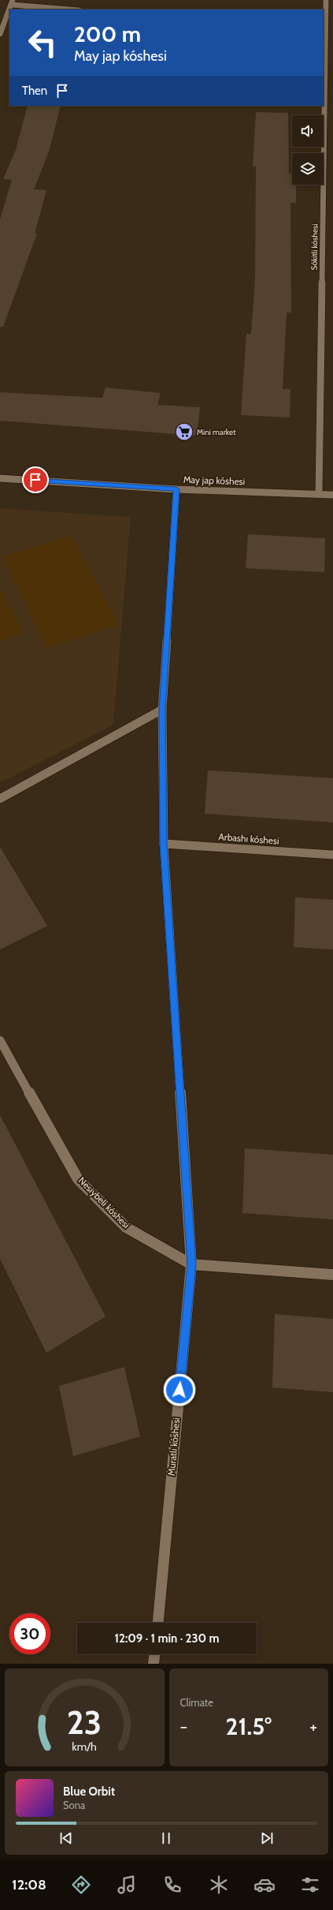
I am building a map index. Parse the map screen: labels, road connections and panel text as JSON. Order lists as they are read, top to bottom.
{
  "streets": {
    "street": [
      "Sókitli kóshesi",
      "May jap kóshesi",
      "Arbashı kóshesi",
      "Nesiybeli kóshesi",
      "Muratlı kóshesi"
    ]
  },
  "crossings": [
    ["Sókitli kóshesi", "May jap kóshesi"],
    ["May jap kóshesi", "Muratlı kóshesi"],
    ["Arbashı kóshesi", "Muratlı kóshesi"],
    ["Nesiybeli kóshesi", "Muratlı kóshesi"]
  ],
  "places": {
    "supermarket": ["Mini market"]
  },
  "page": {
    "turn": ["200 m", "May jap kóshesi"],
    "then": "Then",
    "limit": "30",
    "trip": "12:09 · 1 min · 230 m",
    "tile": "Climate",
    "heat": ["−", "21.5°", "+"],
    "song": ["Blue Orbit", "Sona"],
    "tabs": "12:08",
    "gauge": ["23", "km/h"]
  }
}
